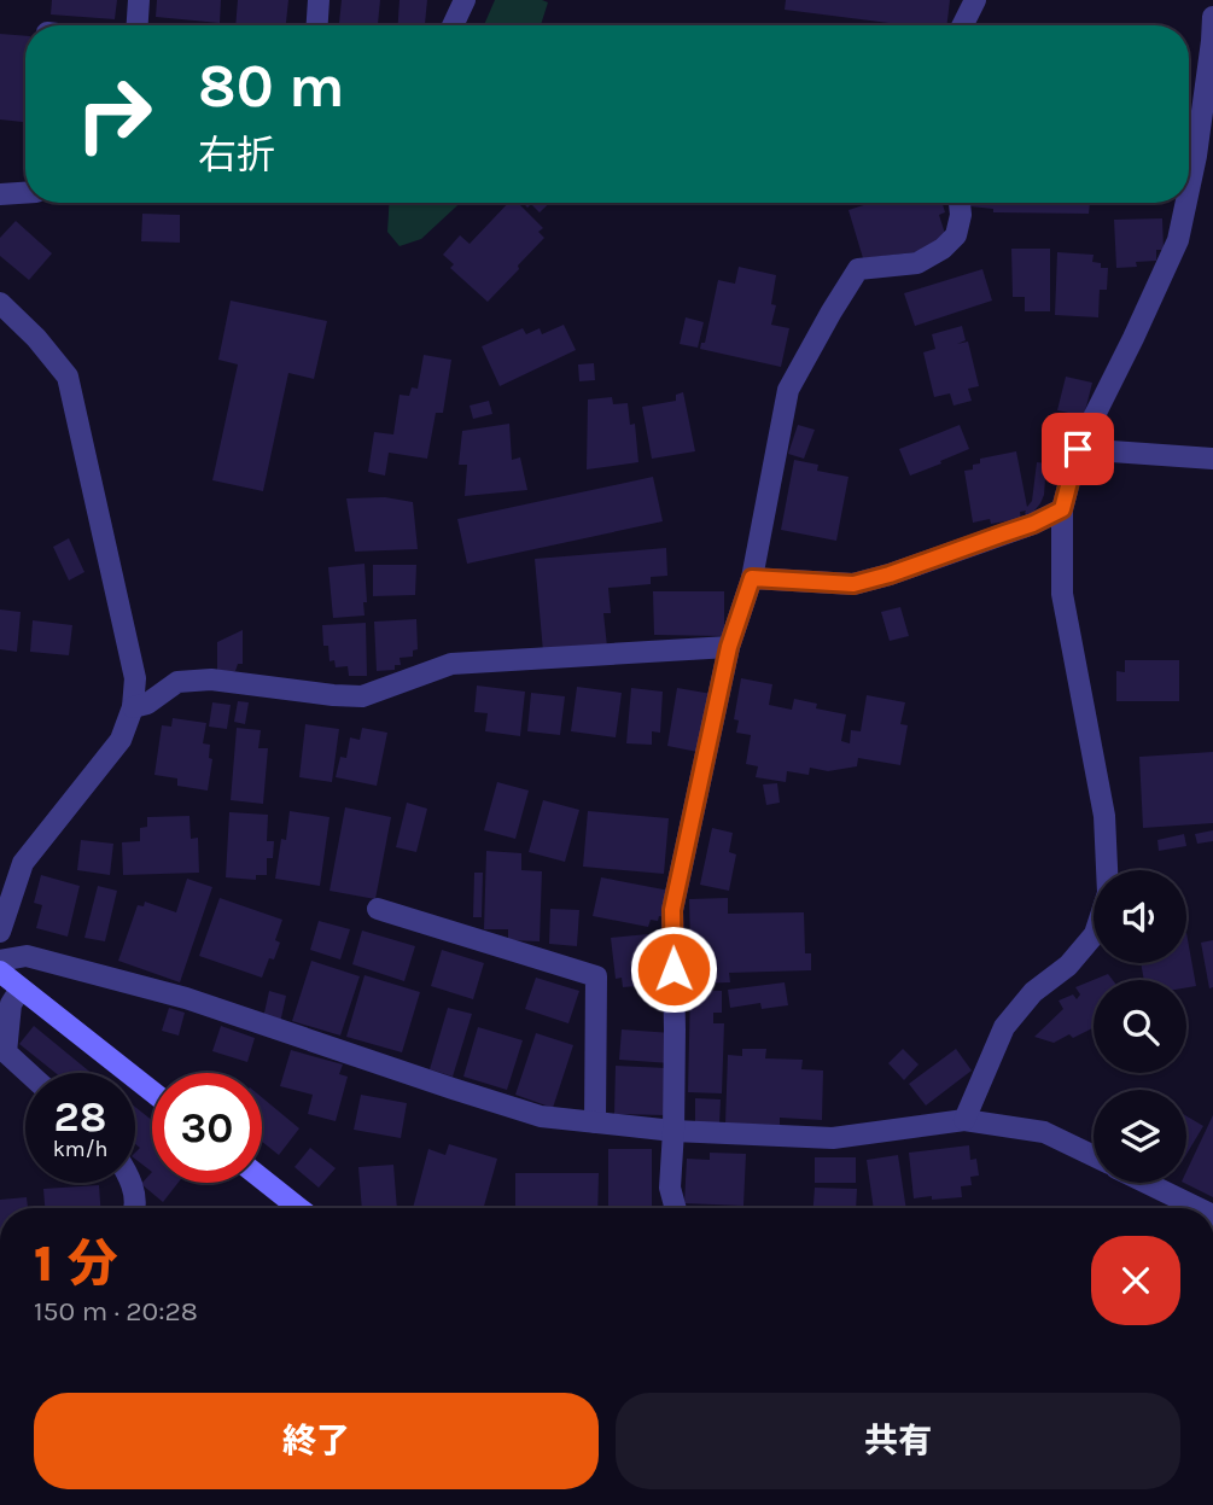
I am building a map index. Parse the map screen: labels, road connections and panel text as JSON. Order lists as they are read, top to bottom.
{
  "page": {
    "turn": ["80 m", "右折"],
    "speed": "28 km/h",
    "limit": "30",
    "heading": ["1 分", "150 m · 20:28"],
    "buttons": ["終了", "共有"]
  }
}
